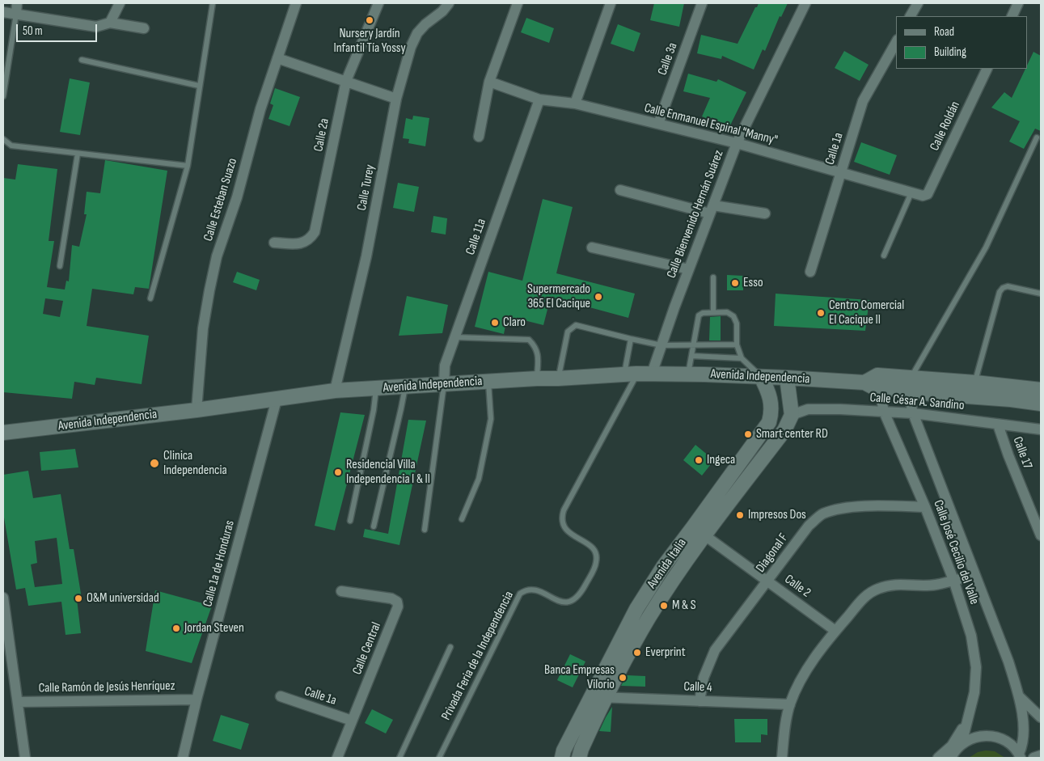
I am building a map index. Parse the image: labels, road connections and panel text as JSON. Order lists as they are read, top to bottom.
{
  "streets": {
    "main road": ["Avenida Independencia", "Avenida Italia"],
    "street": [
      "Calle 3a",
      "Calle Enmanuel Espinal \"Manny\"",
      "Calle Roldán",
      "Calle 2a",
      "Calle 1a",
      "Calle Turey",
      "Calle Esteban Suazo",
      "Calle Bienvenido Hernán Suárez",
      "Calle 11a",
      "Calle César A. Sandino",
      "Calle 17",
      "Calle José Cecilio del Valle",
      "Diagonal F",
      "Calle 1a de Honduras",
      "Calle 2",
      "Calle Central",
      "Calle Ramón de Jesús Henríquez",
      "Calle 4"
    ],
    "lane": ["Privada Feria de la Independencia"]
  },
  "crossings": [
    ["Calle 3a", "Calle Enmanuel Espinal \"Manny\""],
    ["Calle Enmanuel Espinal \"Manny\"", "Calle Roldán"],
    ["Calle Enmanuel Espinal \"Manny\"", "Calle 1a"],
    ["Calle Enmanuel Espinal \"Manny\"", "Calle Bienvenido Hernán Suárez"],
    ["Calle Enmanuel Espinal \"Manny\"", "Calle 11a"],
    ["Calle 1a", "Calle Central"],
    ["Calle Turey", "Avenida Independencia"],
    ["Calle Esteban Suazo", "Avenida Independencia"],
    ["Calle Bienvenido Hernán Suárez", "Avenida Independencia"],
    ["Calle 11a", "Avenida Independencia"],
    ["Avenida Independencia", "Calle José Cecilio del Valle"],
    ["Avenida Independencia", "Calle 1a de Honduras"],
    ["Avenida Independencia", "Avenida Italia"],
    ["Avenida Independencia", "Privada Feria de la Independencia"],
    ["Calle César A. Sandino", "Calle 17"],
    ["Calle César A. Sandino", "Calle José Cecilio del Valle"],
    ["Calle César A. Sandino", "Avenida Italia"],
    ["Calle José Cecilio del Valle", "Diagonal F"],
    ["Diagonal F", "Calle 2"],
    ["Diagonal F", "Calle 4"],
    ["Calle 1a de Honduras", "Calle Ramón de Jesús Henríquez"],
    ["Avenida Italia", "Calle 2"],
    ["Avenida Italia", "Calle 4"]
  ],
  "places": [
    "Nursery Jardín Infantil Tía Yossy",
    "Esso",
    "Supermercado 365 El Cacique",
    "Centro Comercial El Cacique II",
    "Claro",
    "Smart center RD",
    "Ingeca",
    "Clinica Independencia",
    "Residencial Villa Independencia I & II",
    "Impresos Dos",
    "O&M universidad",
    "M & S",
    "Jordan Steven",
    "Everprint",
    "Banca Empresas Vilorio"
  ],
  "legend": ["Road", "Building"],
  "scale_bar": "50 m"
}
